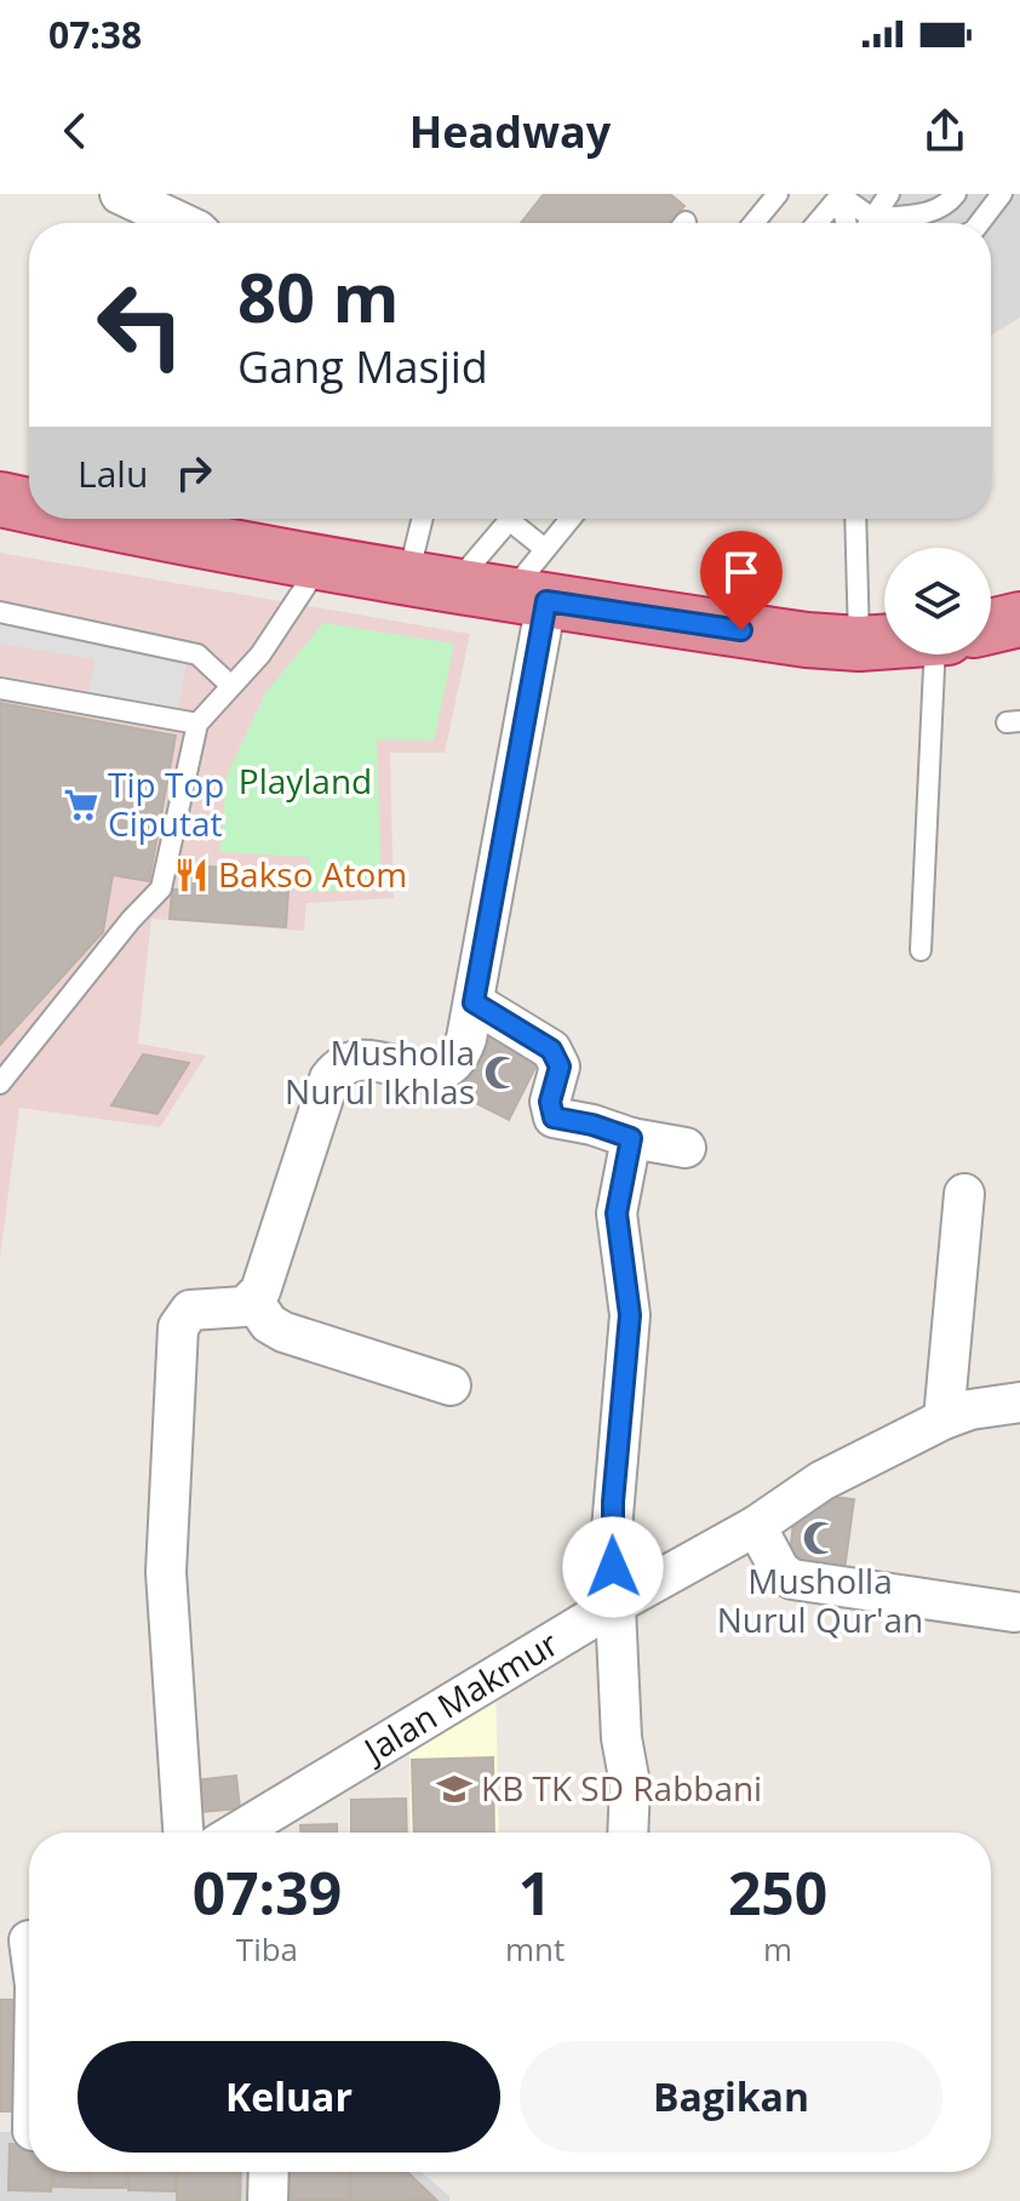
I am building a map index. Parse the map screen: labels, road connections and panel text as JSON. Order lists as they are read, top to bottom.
{
  "streets": {
    "street": ["Jalan Makmur"]
  },
  "parks": ["Playland"],
  "places": {
    "supermarket": ["Tip Top Ciputat"],
    "restaurant": ["Bakso Atom"],
    "mosque": ["Musholla Nurul Ikhlas", "Musholla Nurul Qur'an"],
    "school or university": ["KB TK SD Rabbani"]
  },
  "page": {
    "status": "07:38",
    "header": "Headway",
    "turn": ["80 m", "Gang Masjid"],
    "then": "Lalu",
    "eta": [
      "07:39",
      "Tiba",
      "1",
      "mnt",
      "250",
      "m"
    ],
    "buttons": ["Keluar", "Bagikan"]
  }
}
